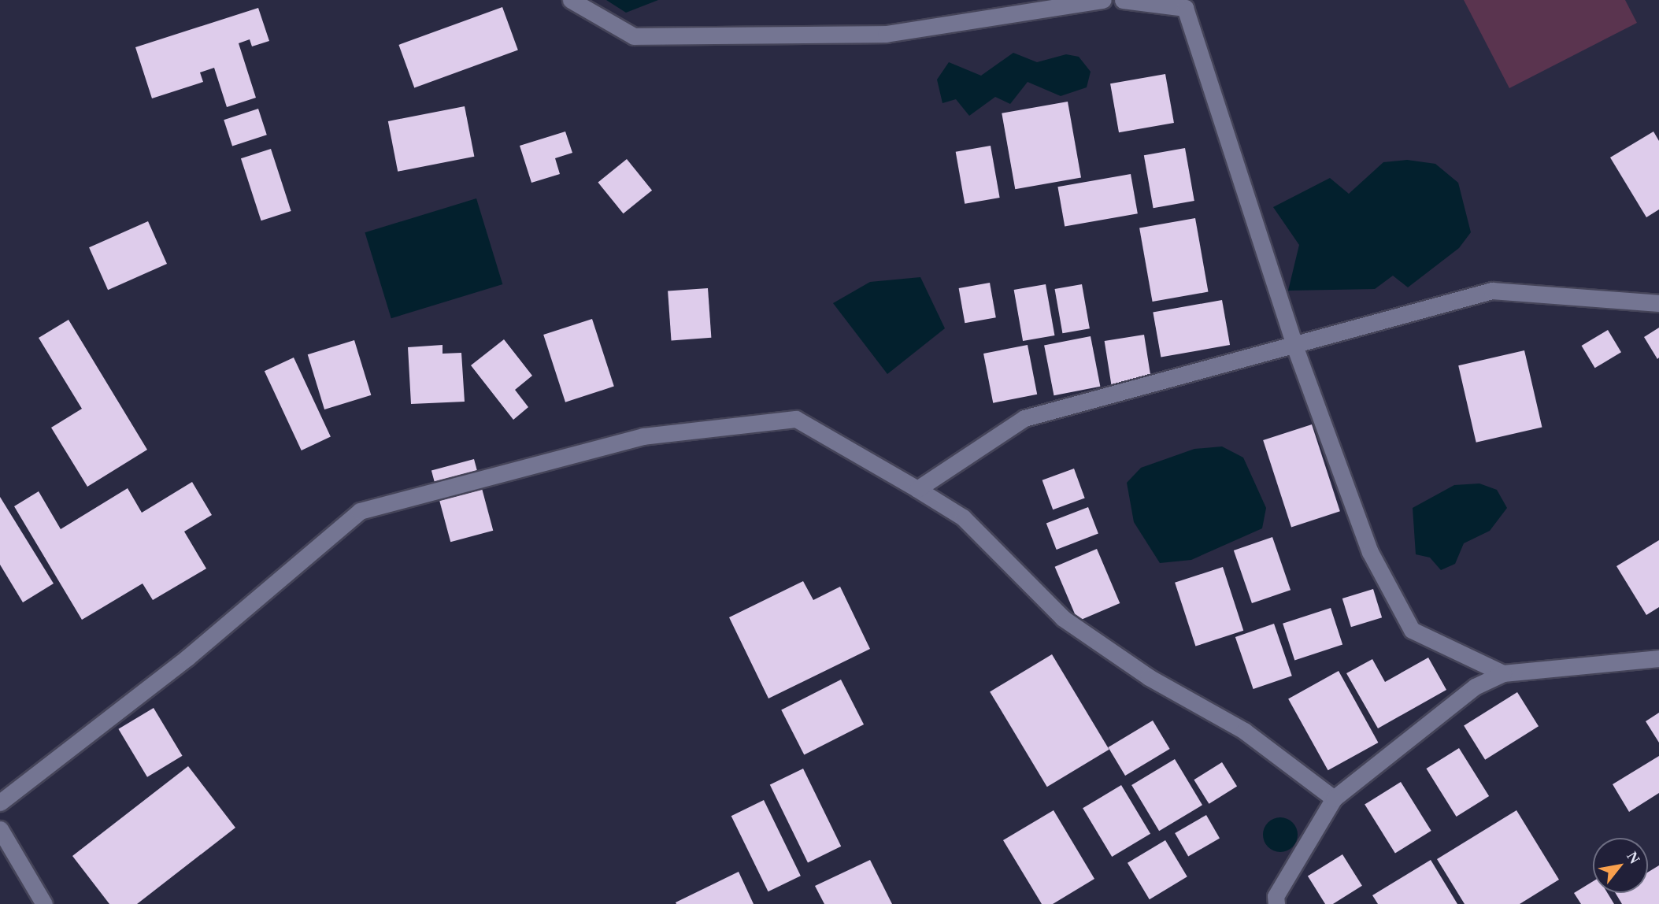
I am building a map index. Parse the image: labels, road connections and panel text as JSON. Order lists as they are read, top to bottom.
{
  "north": "top right"
}
